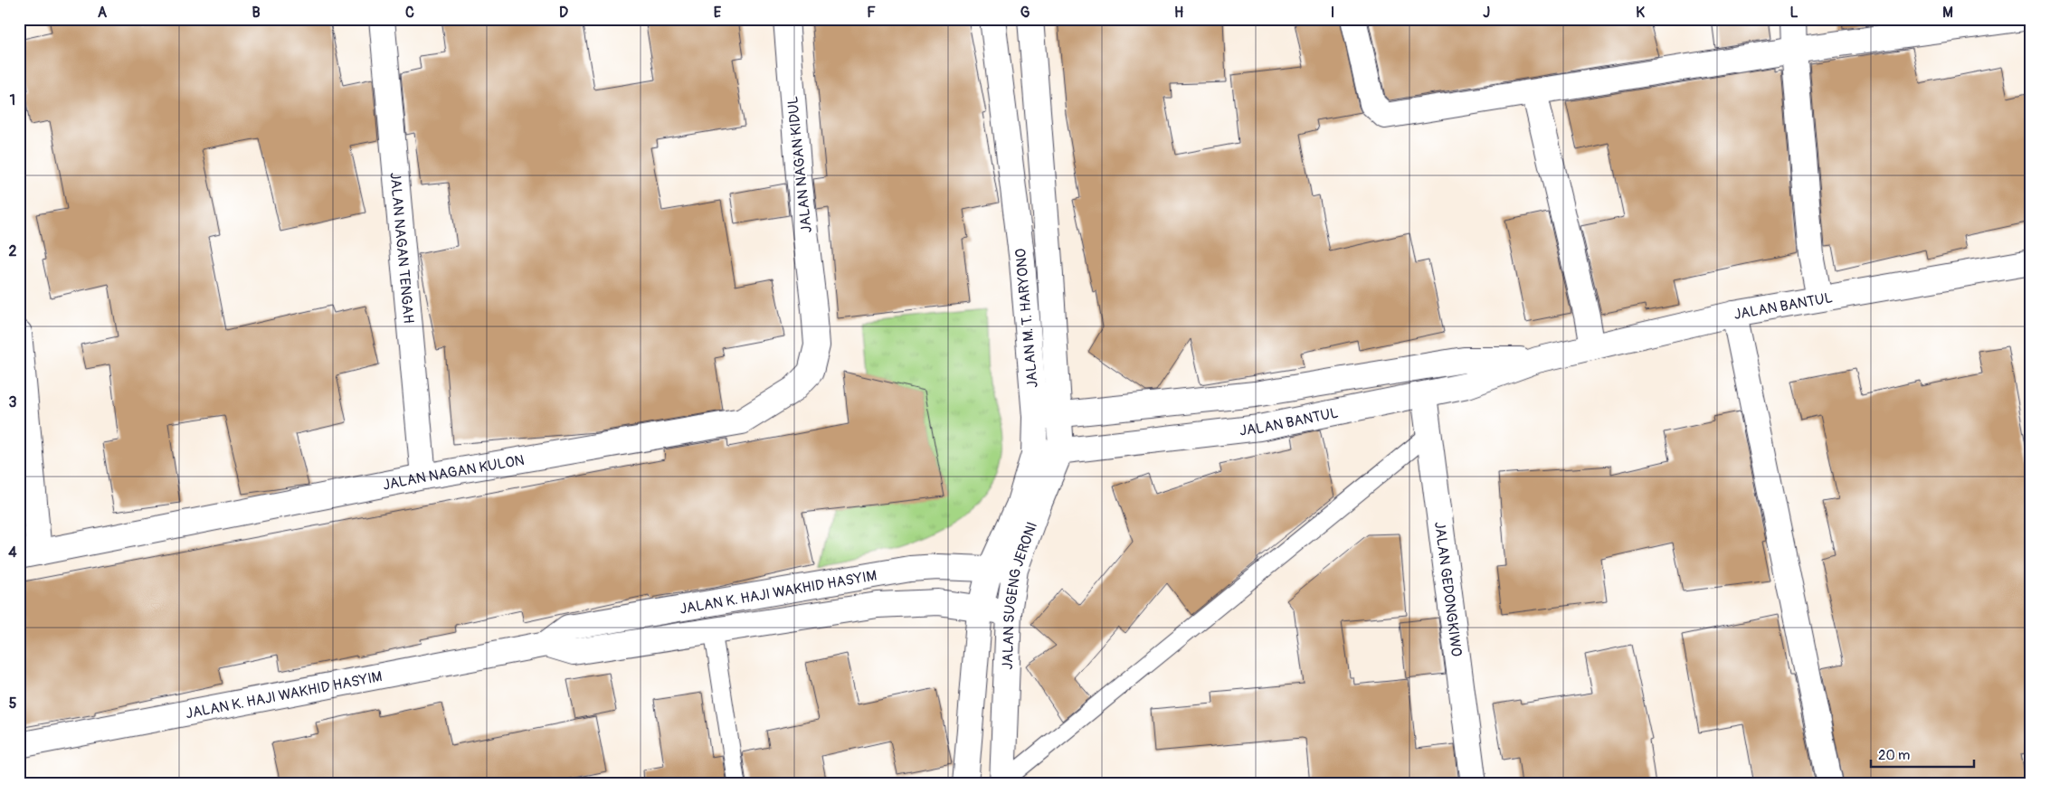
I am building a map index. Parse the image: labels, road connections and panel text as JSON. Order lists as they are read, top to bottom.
{
  "streets": {
    "main road": [
      "JALAN NAGAN KIDUL",
      "JALAN NAGAN TENGAH",
      "JALAN BANTUL",
      "JALAN M. T. HARYONO",
      "JALAN NAGAN KULON",
      "JALAN GEDONGKIWO",
      "JALAN K. HAJI WAKHID HASYIM",
      "JALAN SUGENG JERONI"
    ]
  },
  "crossings": [
    ["JALAN NAGAN KIDUL", "JALAN NAGAN KULON"],
    ["JALAN NAGAN TENGAH", "JALAN NAGAN KULON"],
    ["JALAN BANTUL", "JALAN M. T. HARYONO"],
    ["JALAN BANTUL", "JALAN GEDONGKIWO"],
    ["JALAN BANTUL", "JALAN SUGENG JERONI"],
    ["JALAN M. T. HARYONO", "JALAN K. HAJI WAKHID HASYIM"],
    ["JALAN M. T. HARYONO", "JALAN SUGENG JERONI"],
    ["JALAN K. HAJI WAKHID HASYIM", "JALAN SUGENG JERONI"]
  ],
  "scale_bar": "20 m",
  "grid": {
    "columns": [
      "A",
      "B",
      "C",
      "D",
      "E",
      "F",
      "G",
      "H",
      "I",
      "J",
      "K",
      "L",
      "M"
    ],
    "rows": [
      "1",
      "2",
      "3",
      "4",
      "5"
    ]
  }
}
